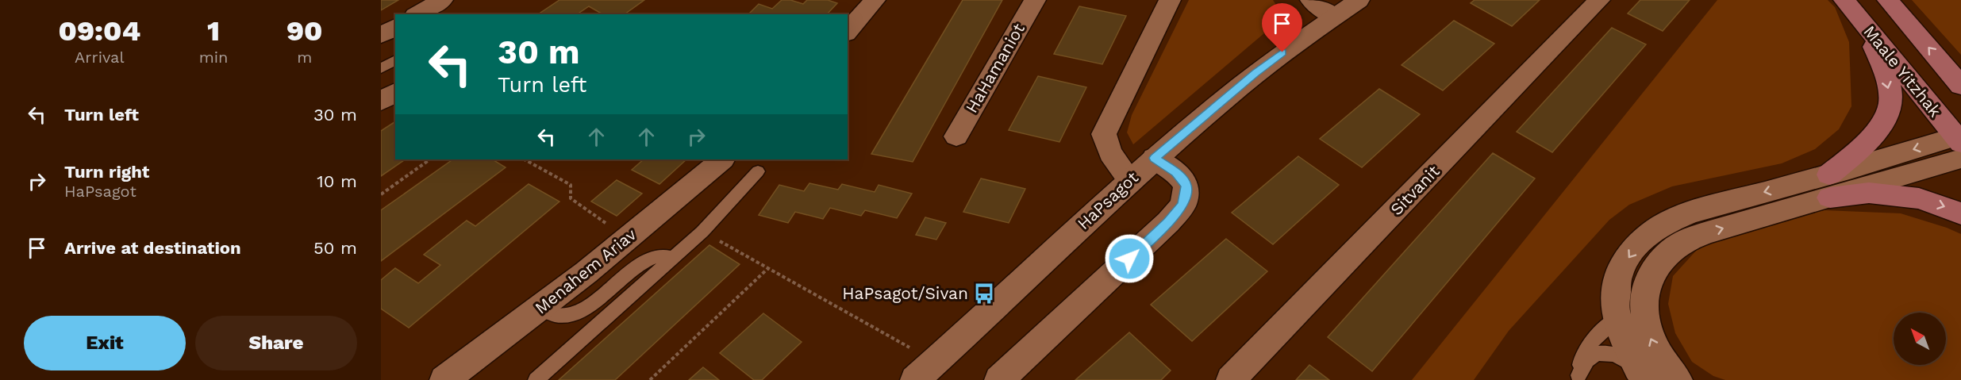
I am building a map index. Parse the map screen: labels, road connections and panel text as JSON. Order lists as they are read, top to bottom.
{
  "streets": {
    "main road": ["Maale Yitzhak"],
    "street": [
      "HaHamaniot",
      "Sitvanit",
      "HaPsagot",
      "Menahem Ariav"
    ]
  },
  "places": {
    "bus stop": ["HaPsagot/Sivan"]
  },
  "north": "top left",
  "page": {
    "eta": [
      "09:04",
      "Arrival",
      "1",
      "min",
      "90",
      "m"
    ],
    "turn": ["30 m", "Turn left"],
    "list": [
      {
        "name": "Turn left",
        "value": "30 m"
      },
      {
        "name": "Turn right",
        "note": "HaPsagot",
        "value": "10 m"
      },
      {
        "name": "Arrive at destination",
        "value": "50 m"
      }
    ],
    "buttons": ["Exit", "Share"]
  }
}
